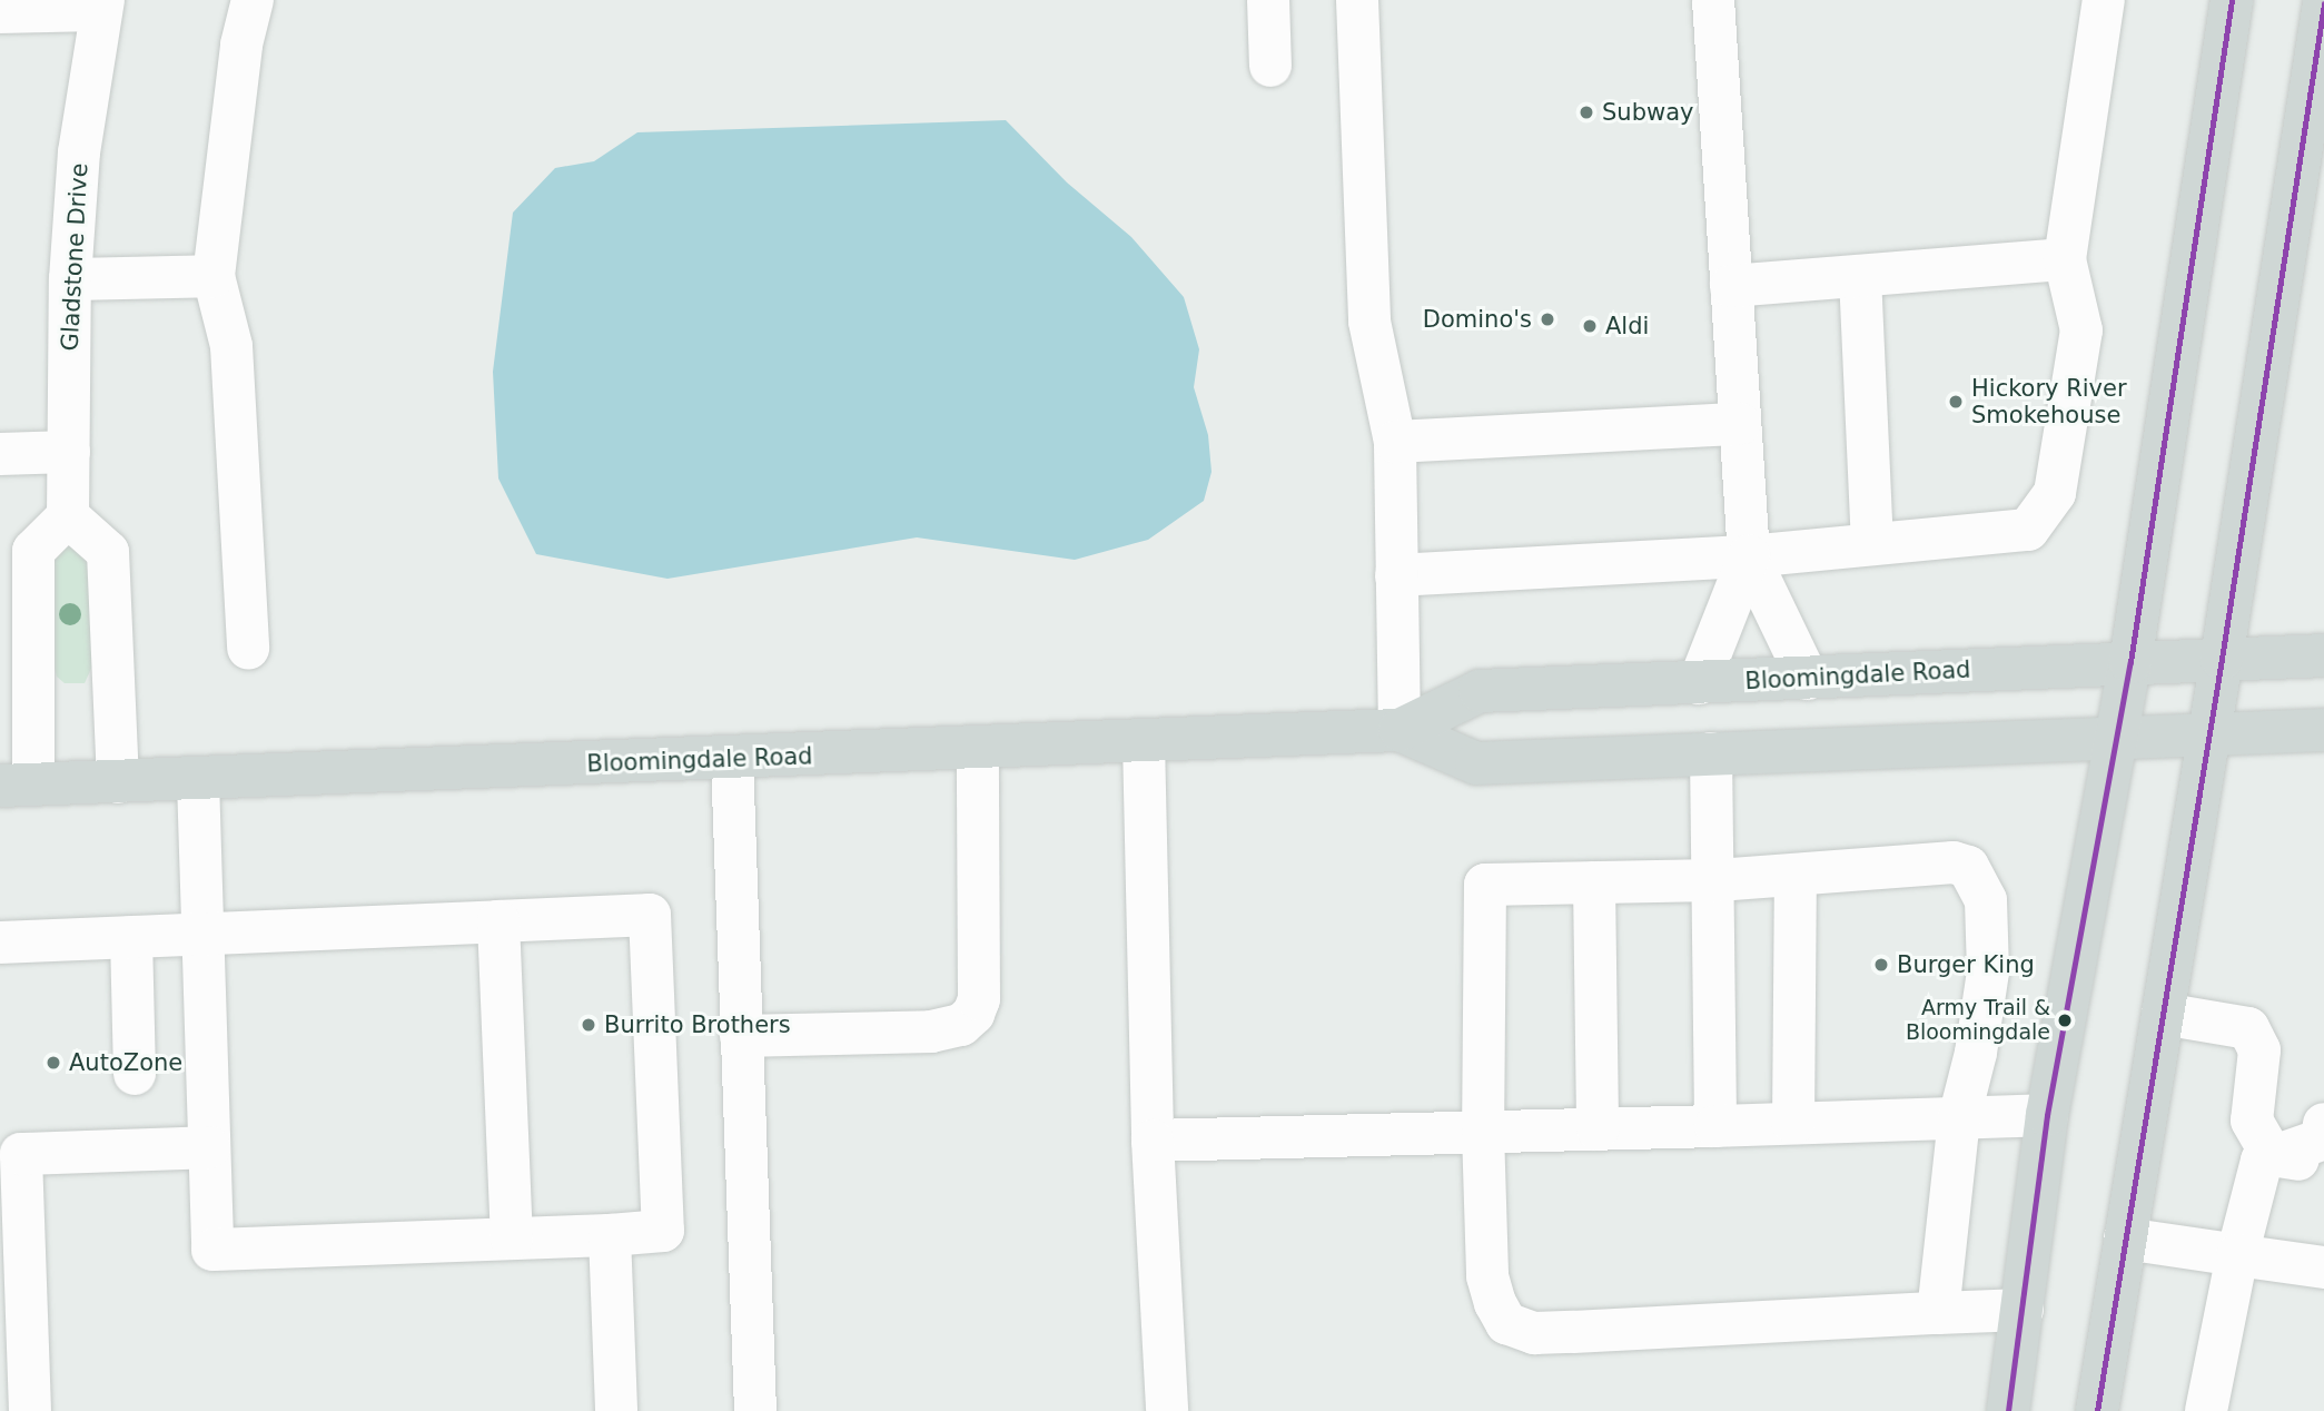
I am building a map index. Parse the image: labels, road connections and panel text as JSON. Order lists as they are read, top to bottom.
{
  "streets": {
    "main road": ["Bloomingdale Road"],
    "street": ["Gladstone Drive"]
  },
  "places": [
    "Subway",
    "Domino's",
    "Aldi",
    "Hickory River Smokehouse",
    "Burger King",
    "Army Trail & Bloomingdale",
    "Burrito Brothers",
    "AutoZone"
  ]
}
